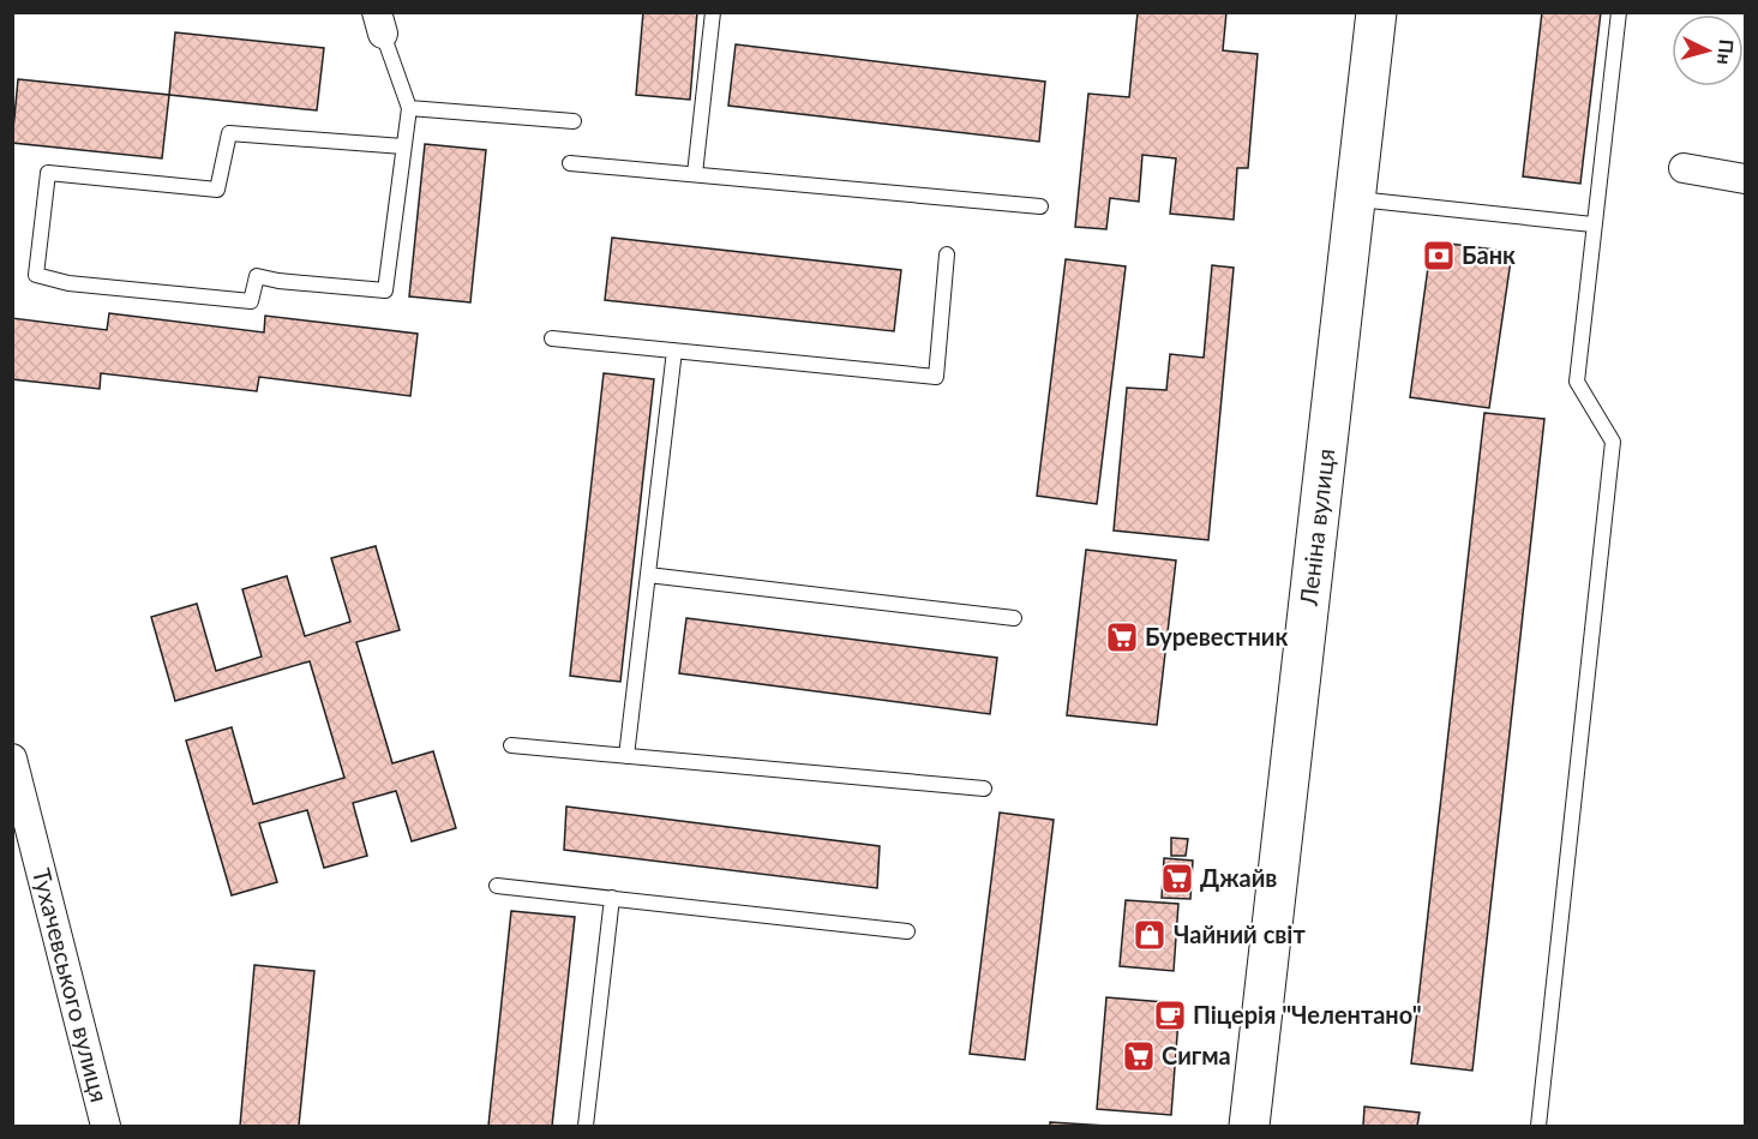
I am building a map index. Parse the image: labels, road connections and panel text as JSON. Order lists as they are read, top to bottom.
{
  "streets": {
    "street": ["Леніна вулиця", "Тухачевського вулиця"]
  },
  "places": {
    "bank": ["Банк"],
    "supermarket": ["Буревестник", "Джайв", "Сигма"],
    "shop": ["Чайний світ"],
    "cafe": ["Піцерія \"Челентано\""]
  },
  "north": "right"
}
